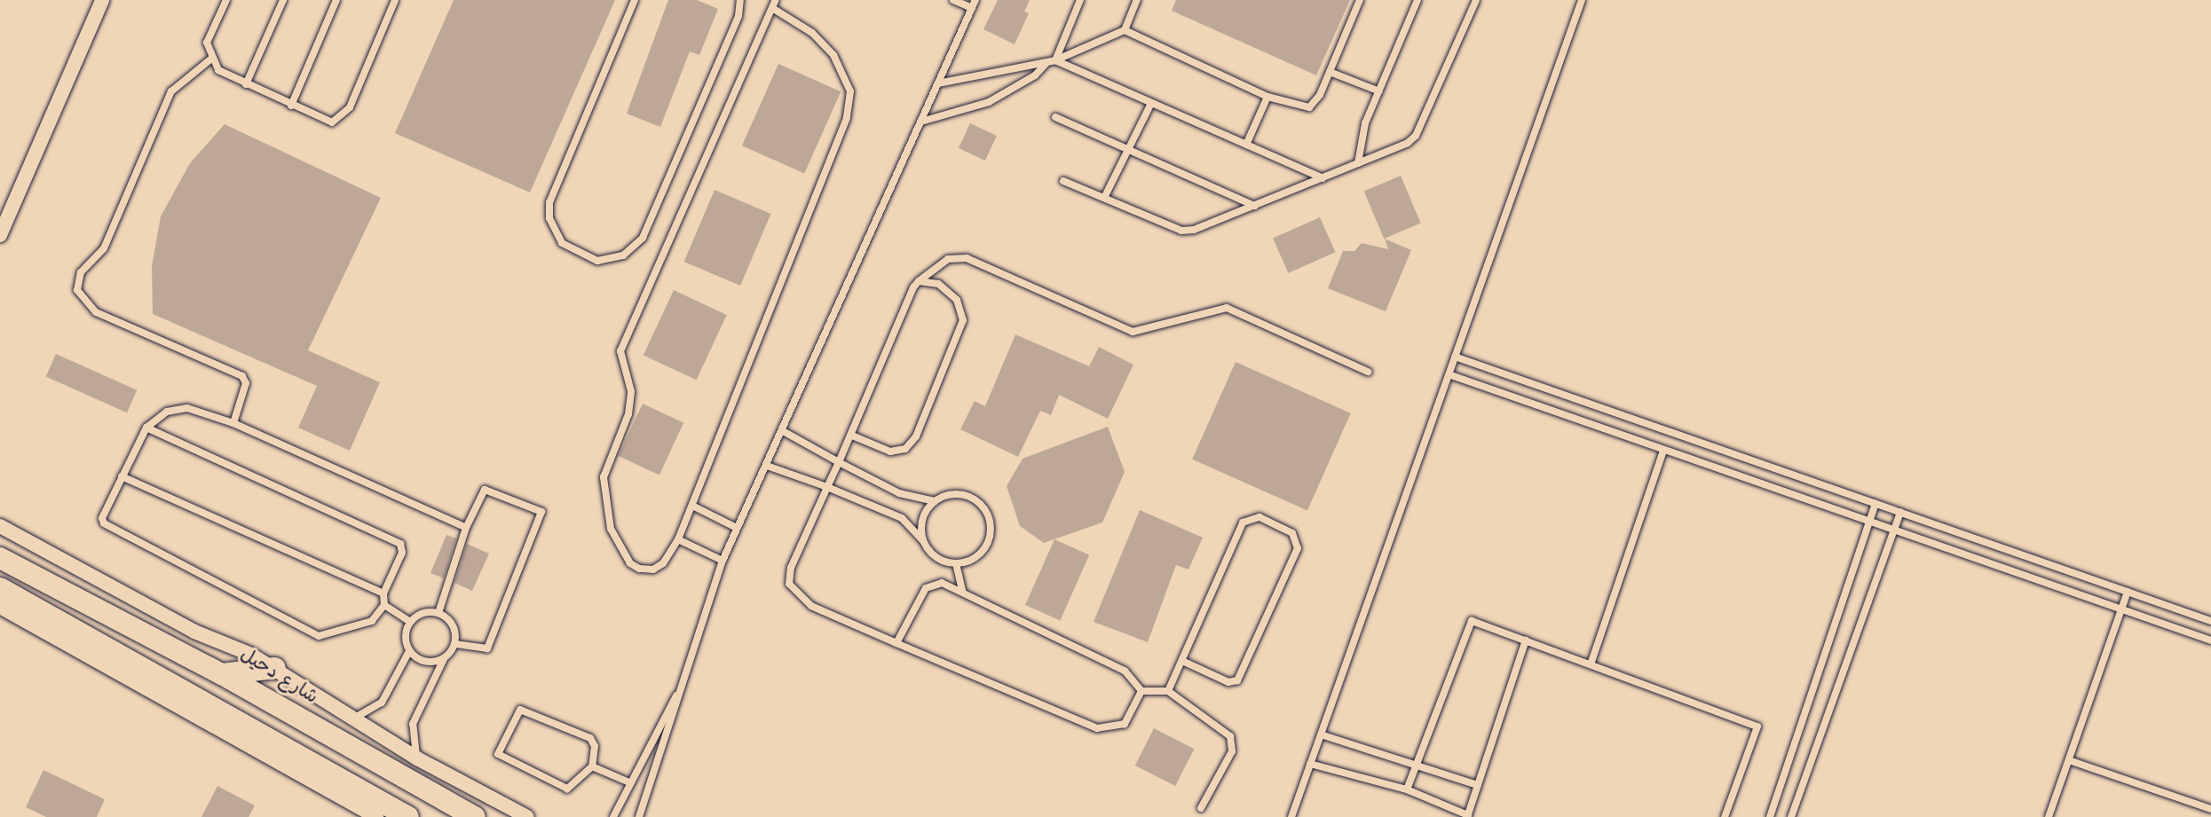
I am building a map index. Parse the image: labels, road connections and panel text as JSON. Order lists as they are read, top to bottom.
{
  "streets": {
    "main road": ["شارع دحيل"]
  }
}
